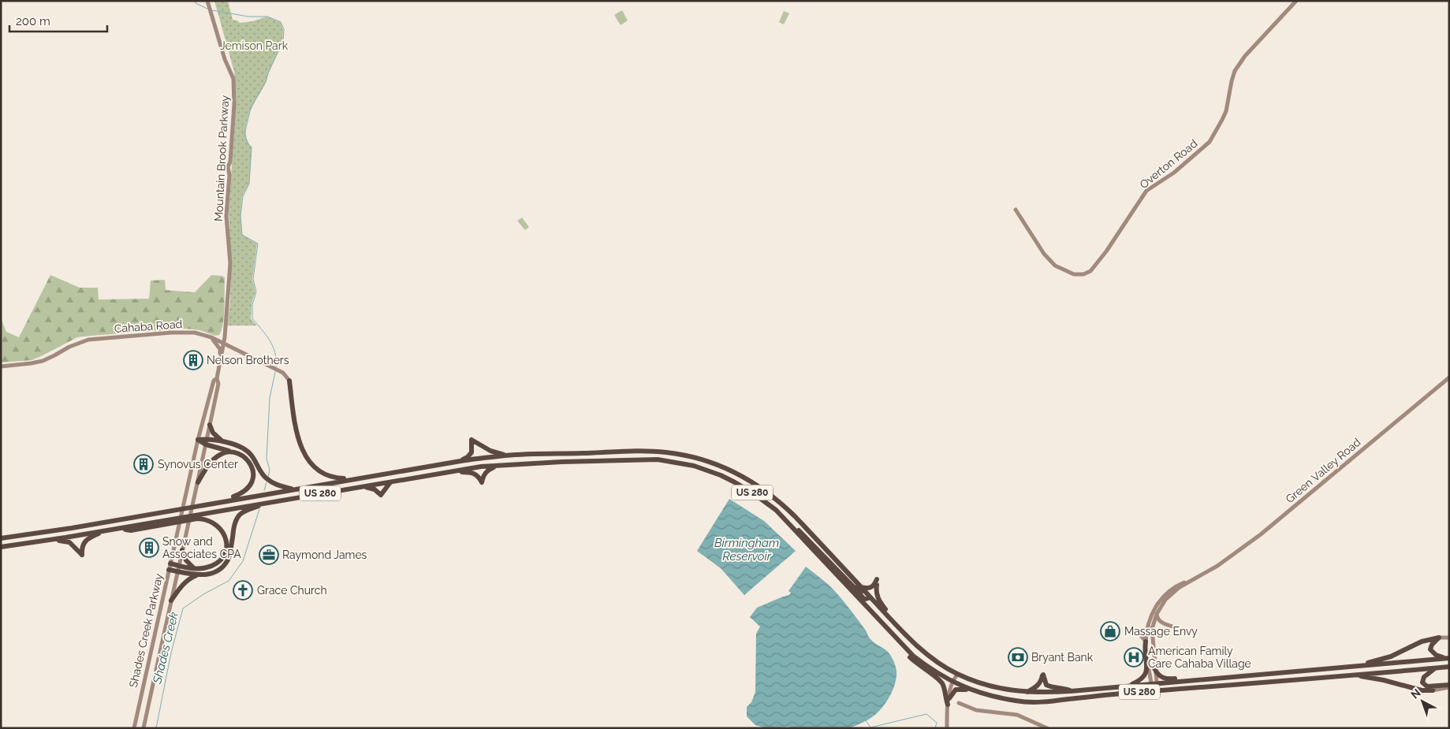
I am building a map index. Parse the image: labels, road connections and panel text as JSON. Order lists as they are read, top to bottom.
{
  "streets": {
    "highway": ["US 280"],
    "street": [
      "Mountain Brook Parkway",
      "Overton Road",
      "Cahaba Road",
      "Green Valley Road",
      "Shades Creek Parkway"
    ]
  },
  "crossings": [
    ["Mountain Brook Parkway", "Cahaba Road"],
    ["Mountain Brook Parkway", "Shades Creek Parkway"],
    ["Cahaba Road", "Shades Creek Parkway"],
    ["Green Valley Road", "US 280"]
  ],
  "water": ["Birmingham Reservoir", "Shades Creek"],
  "parks": ["Jemison Park"],
  "places": {
    "building": ["Nelson Brothers", "Synovus Center", "Snow and Associates CPA"],
    "office": ["Raymond James"],
    "church": ["Grace Church"],
    "shop": ["Massage Envy"],
    "bank": ["Bryant Bank"],
    "hospital": ["American Family Care Cahaba Village"]
  },
  "scale_bar": "200 m",
  "north": "top left"
}
